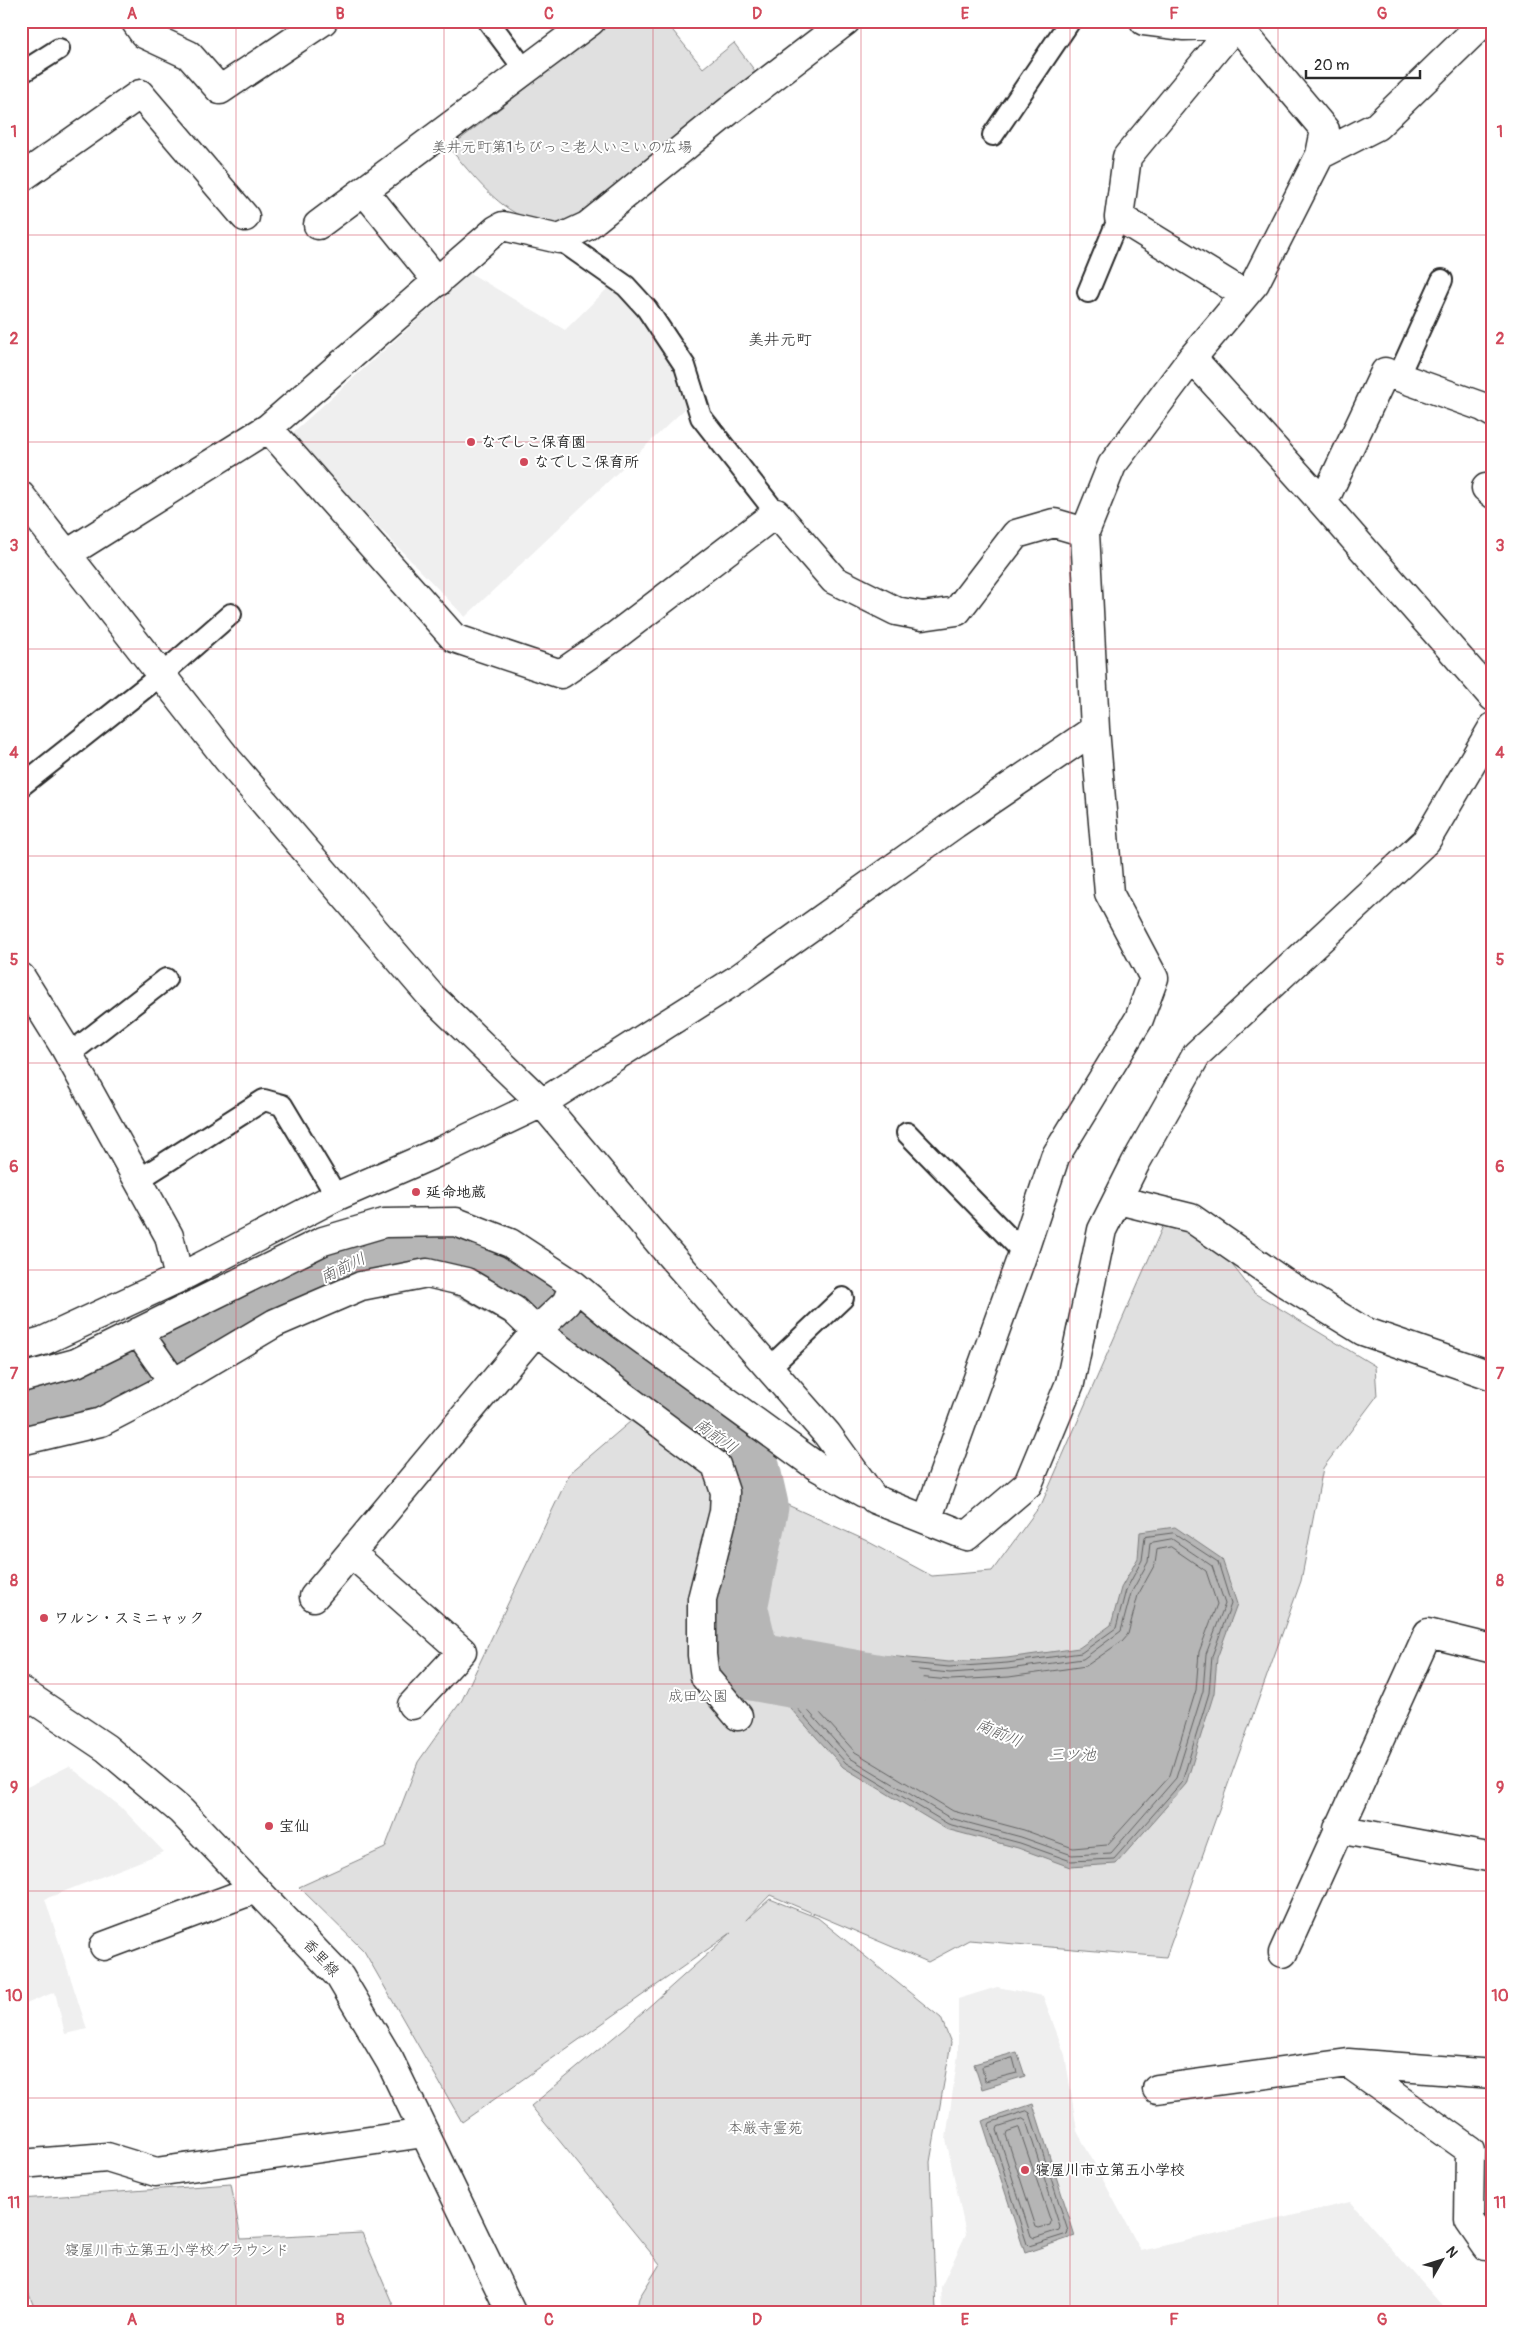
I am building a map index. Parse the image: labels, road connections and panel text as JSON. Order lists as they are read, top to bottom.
{
  "streets": {
    "street": ["香里線"]
  },
  "districts": ["美井元町"],
  "water": ["南前川", "三ツ池"],
  "parks": [
    "美井元町第1ちびっこ老人いこいの広場",
    "成田公園",
    "本厳寺霊苑",
    "寝屋川市立第五小学校グラウンド"
  ],
  "places": [
    "なでしこ保育園",
    "なでしこ保育所",
    "延命地蔵",
    "ワルン・スミニャック",
    "宝仙",
    "寝屋川市立第五小学校"
  ],
  "scale_bar": "20 m",
  "north": "top right",
  "grid": {
    "columns": [
      "A",
      "B",
      "C",
      "D",
      "E",
      "F",
      "G"
    ],
    "rows": [
      "1",
      "2",
      "3",
      "4",
      "5",
      "6",
      "7",
      "8",
      "9",
      "10",
      "11"
    ]
  }
}
